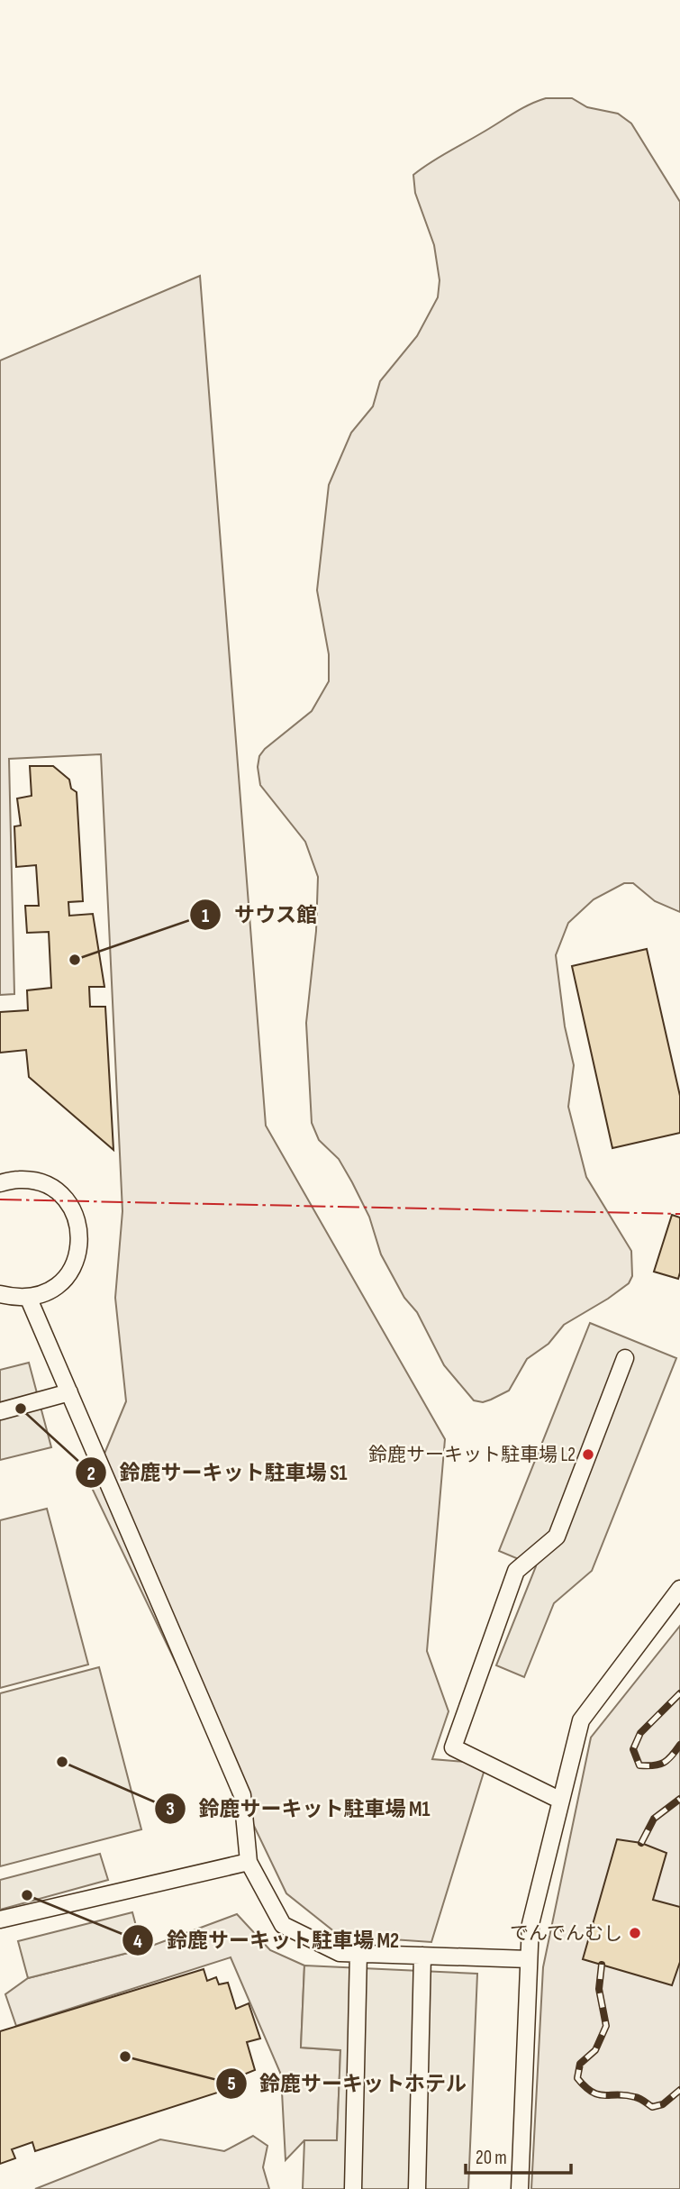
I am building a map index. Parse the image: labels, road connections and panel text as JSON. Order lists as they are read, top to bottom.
{
  "places": [
    "サウス館",
    "鈴鹿サーキット駐車場 S1",
    "鈴鹿サーキット駐車場 L2",
    "鈴鹿サーキット駐車場 M1",
    "鈴鹿サーキット駐車場 M2",
    "でんでんむし",
    "鈴鹿サーキットホテル"
  ],
  "scale_bar": "20 m"
}
